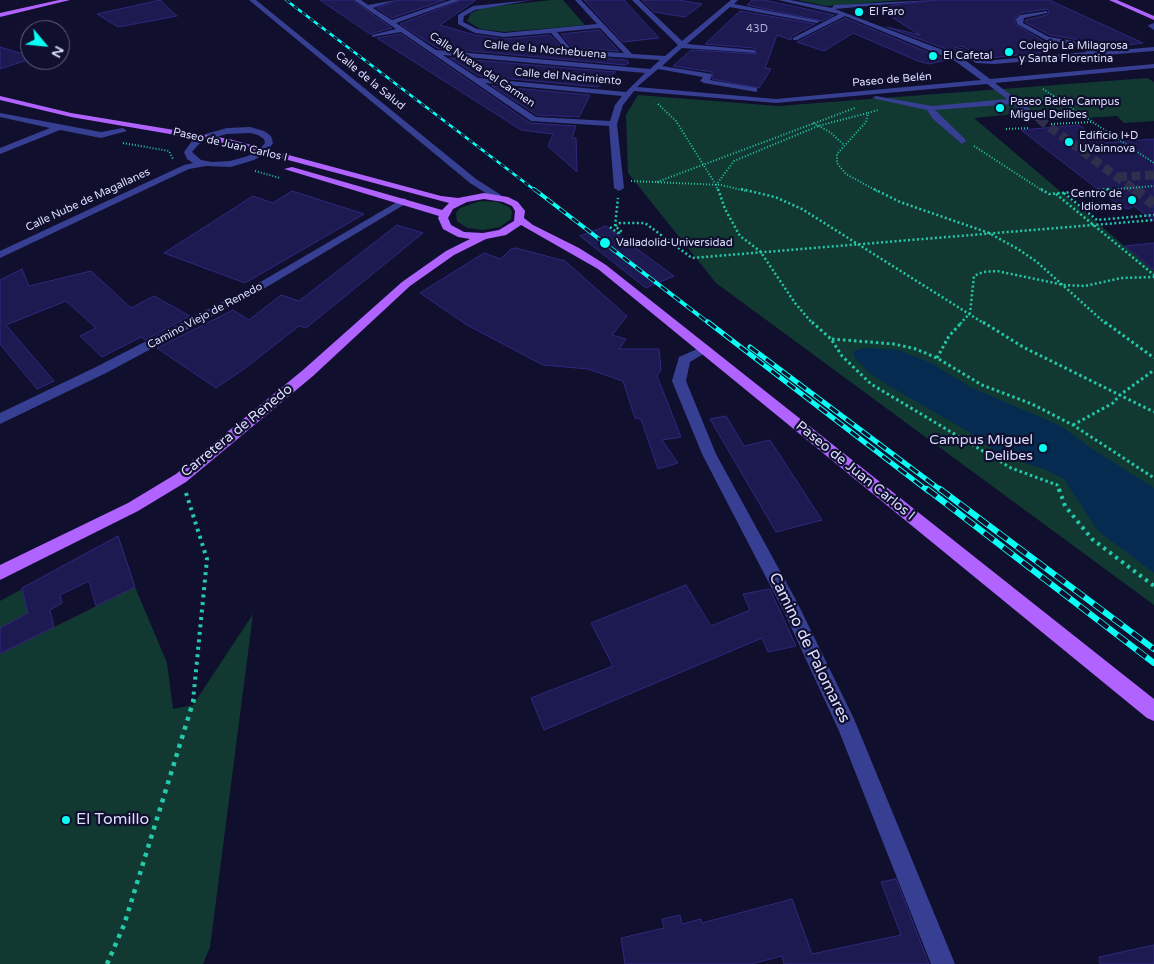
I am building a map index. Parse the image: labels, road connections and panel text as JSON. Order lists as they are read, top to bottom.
{
  "streets": {
    "main road": ["Paseo de Juan Carlos I", "Carretera de Renedo"],
    "street": [
      "Calle de la Nochebuena",
      "Calle Nueva del Carmen",
      "Calle del Nacimiento",
      "Paseo de Belén",
      "Calle de la Salud",
      "Calle Nube de Magallanes",
      "Camino Viejo de Renedo",
      "Camino de Palomares"
    ]
  },
  "crossings": [
    ["Calle de la Nochebuena", "Calle Nueva del Carmen"],
    ["Calle Nueva del Carmen", "Calle del Nacimiento"],
    ["Calle del Nacimiento", "Paseo de Belén"],
    ["Calle de la Salud", "Paseo de Juan Carlos I"],
    ["Paseo de Juan Carlos I", "Calle Nube de Magallanes"],
    ["Paseo de Juan Carlos I", "Camino Viejo de Renedo"],
    ["Paseo de Juan Carlos I", "Carretera de Renedo"],
    ["Paseo de Juan Carlos I", "Camino de Palomares"]
  ],
  "places": [
    "El Faro",
    "Colegio La Milagrosa y Santa Florentina",
    "El Cafetal",
    "Paseo Belén Campus Miguel Delibes",
    "Edificio I+D UVainnova",
    "Centro de Idiomas",
    "Valladolid-Universidad",
    "Campus Miguel Delibes",
    "El Tomillo"
  ],
  "house_numbers": ["43D"],
  "north": "bottom right"
}
